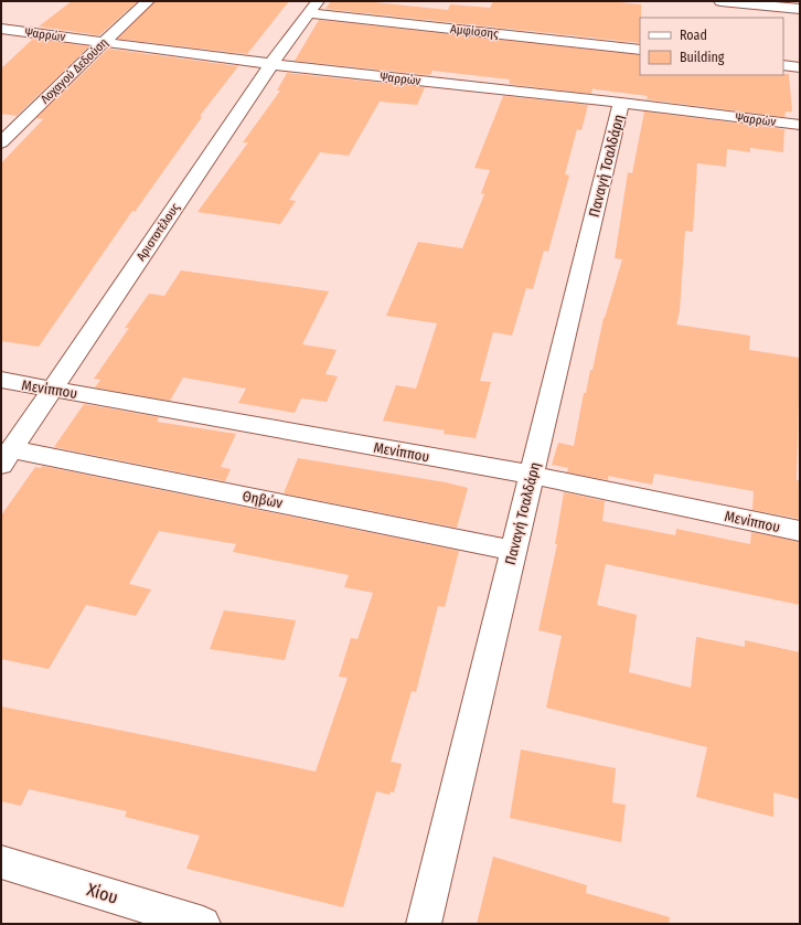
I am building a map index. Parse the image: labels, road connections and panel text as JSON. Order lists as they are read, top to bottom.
{
  "streets": {
    "street": [
      "Αμφίσσης",
      "Ψαρρών",
      "Λοχαγού Δεδούση",
      "Παναγή Τσαλδάρη",
      "Αριστοτέλους",
      "Μενίππου",
      "Θηβών",
      "Χίου"
    ]
  },
  "crossings": [
    ["Αμφίσσης", "Αριστοτέλους"],
    ["Ψαρρών", "Λοχαγού Δεδούση"],
    ["Ψαρρών", "Παναγή Τσαλδάρη"],
    ["Ψαρρών", "Αριστοτέλους"],
    ["Παναγή Τσαλδάρη", "Μενίππου"],
    ["Παναγή Τσαλδάρη", "Θηβών"],
    ["Αριστοτέλους", "Μενίππου"],
    ["Αριστοτέλους", "Θηβών"]
  ],
  "legend": ["Road", "Building"]
}
